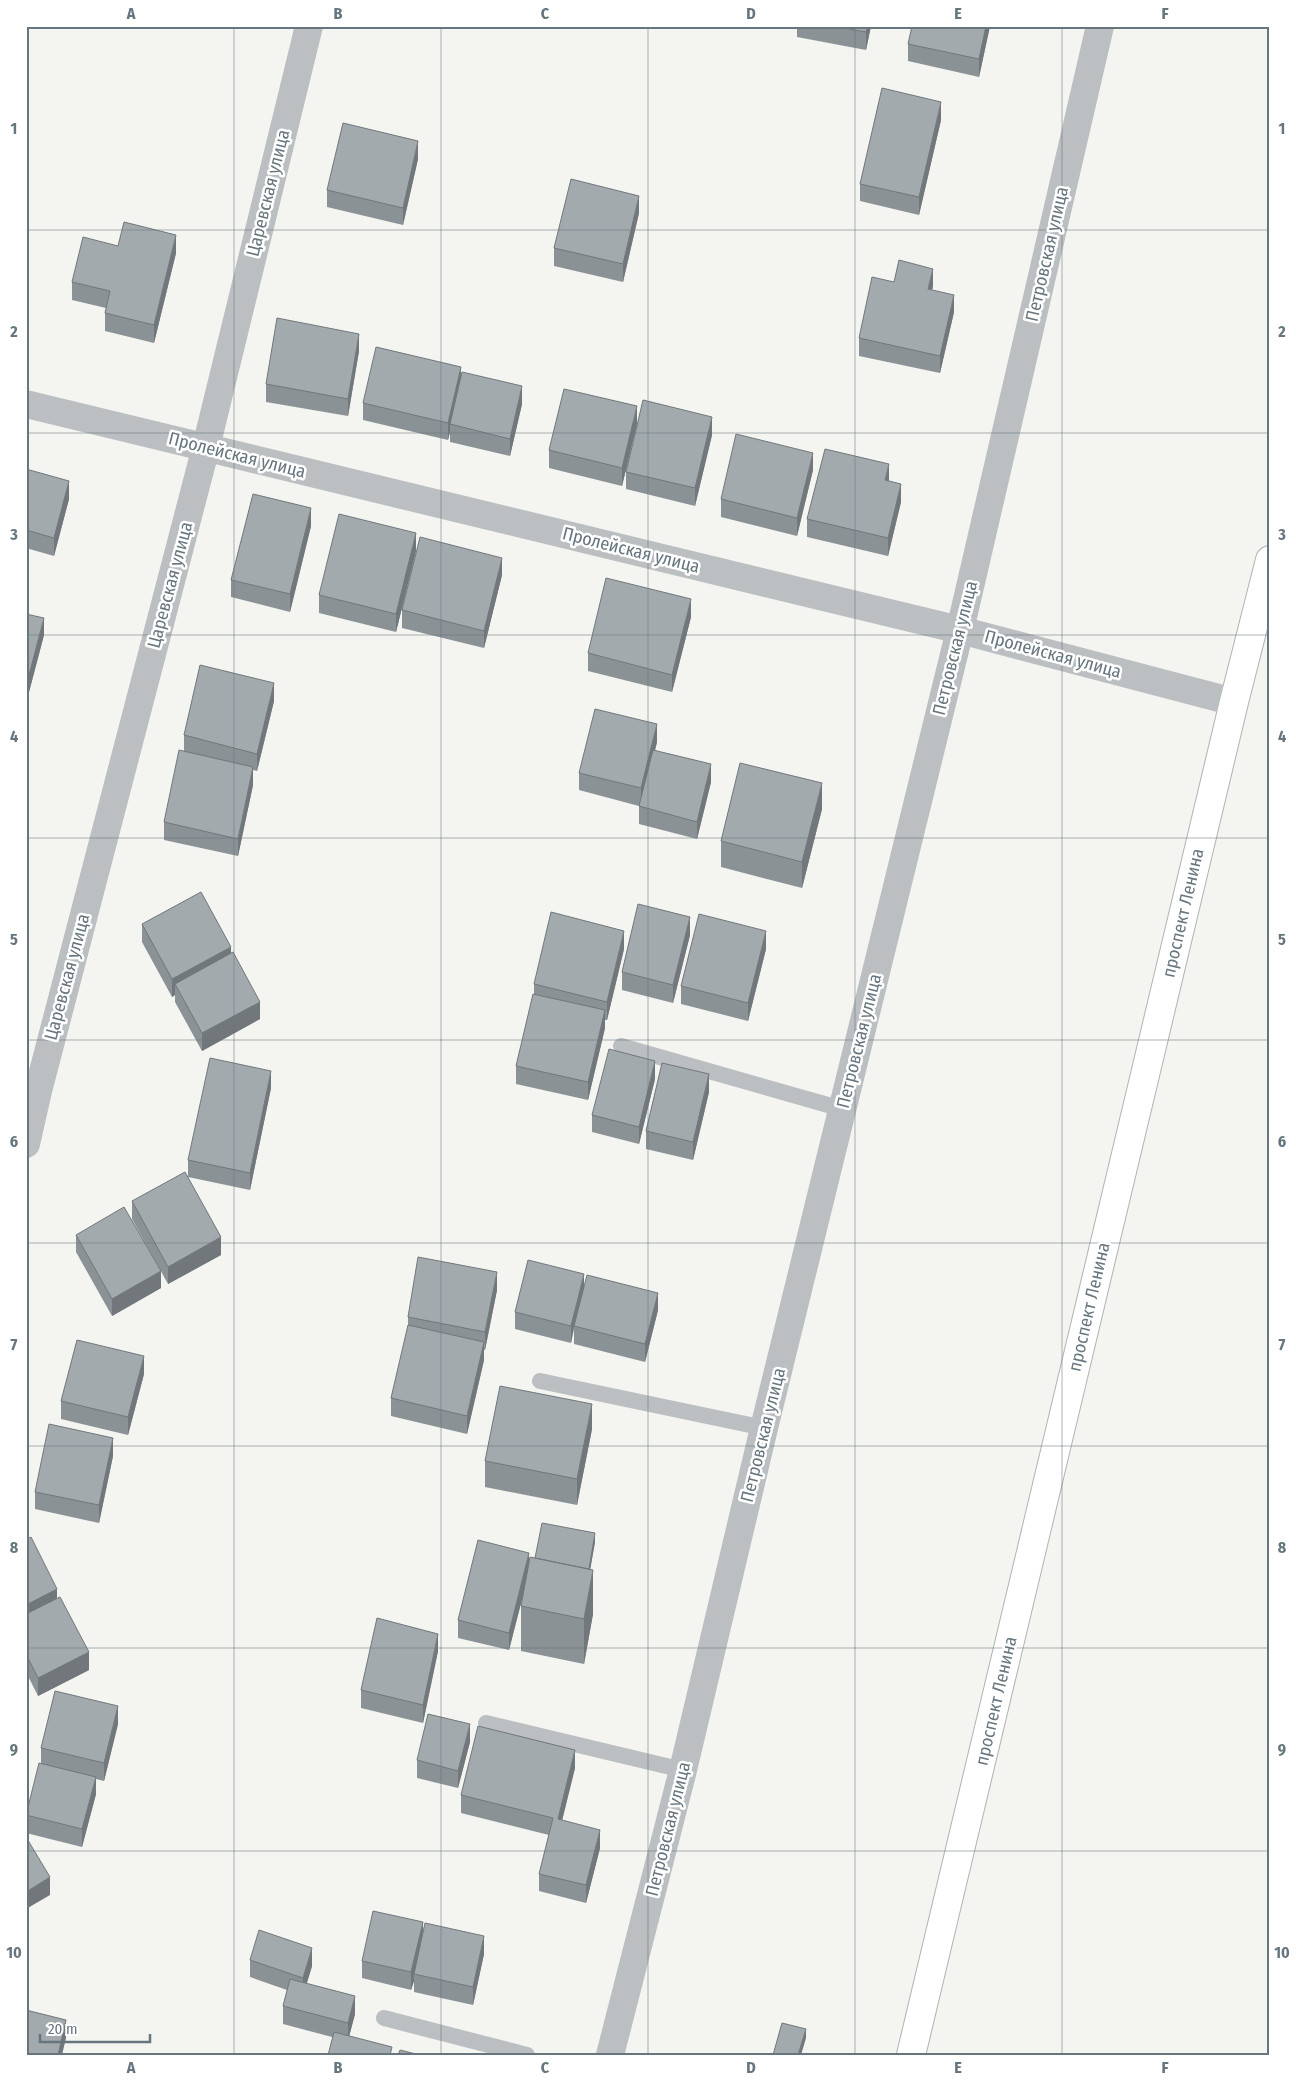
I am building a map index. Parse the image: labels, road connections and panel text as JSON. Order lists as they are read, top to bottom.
{
  "streets": {
    "main road": ["проспект Ленина"],
    "street": ["Царевская улица", "Петровская улица", "Пролейская улица"]
  },
  "crossings": [
    ["Царевская улица", "Пролейская улица"],
    ["Петровская улица", "Пролейская улица"],
    ["Пролейская улица", "проспект Ленина"]
  ],
  "scale_bar": "20 m",
  "grid": {
    "columns": [
      "A",
      "B",
      "C",
      "D",
      "E",
      "F"
    ],
    "rows": [
      "1",
      "2",
      "3",
      "4",
      "5",
      "6",
      "7",
      "8",
      "9",
      "10"
    ]
  }
}
